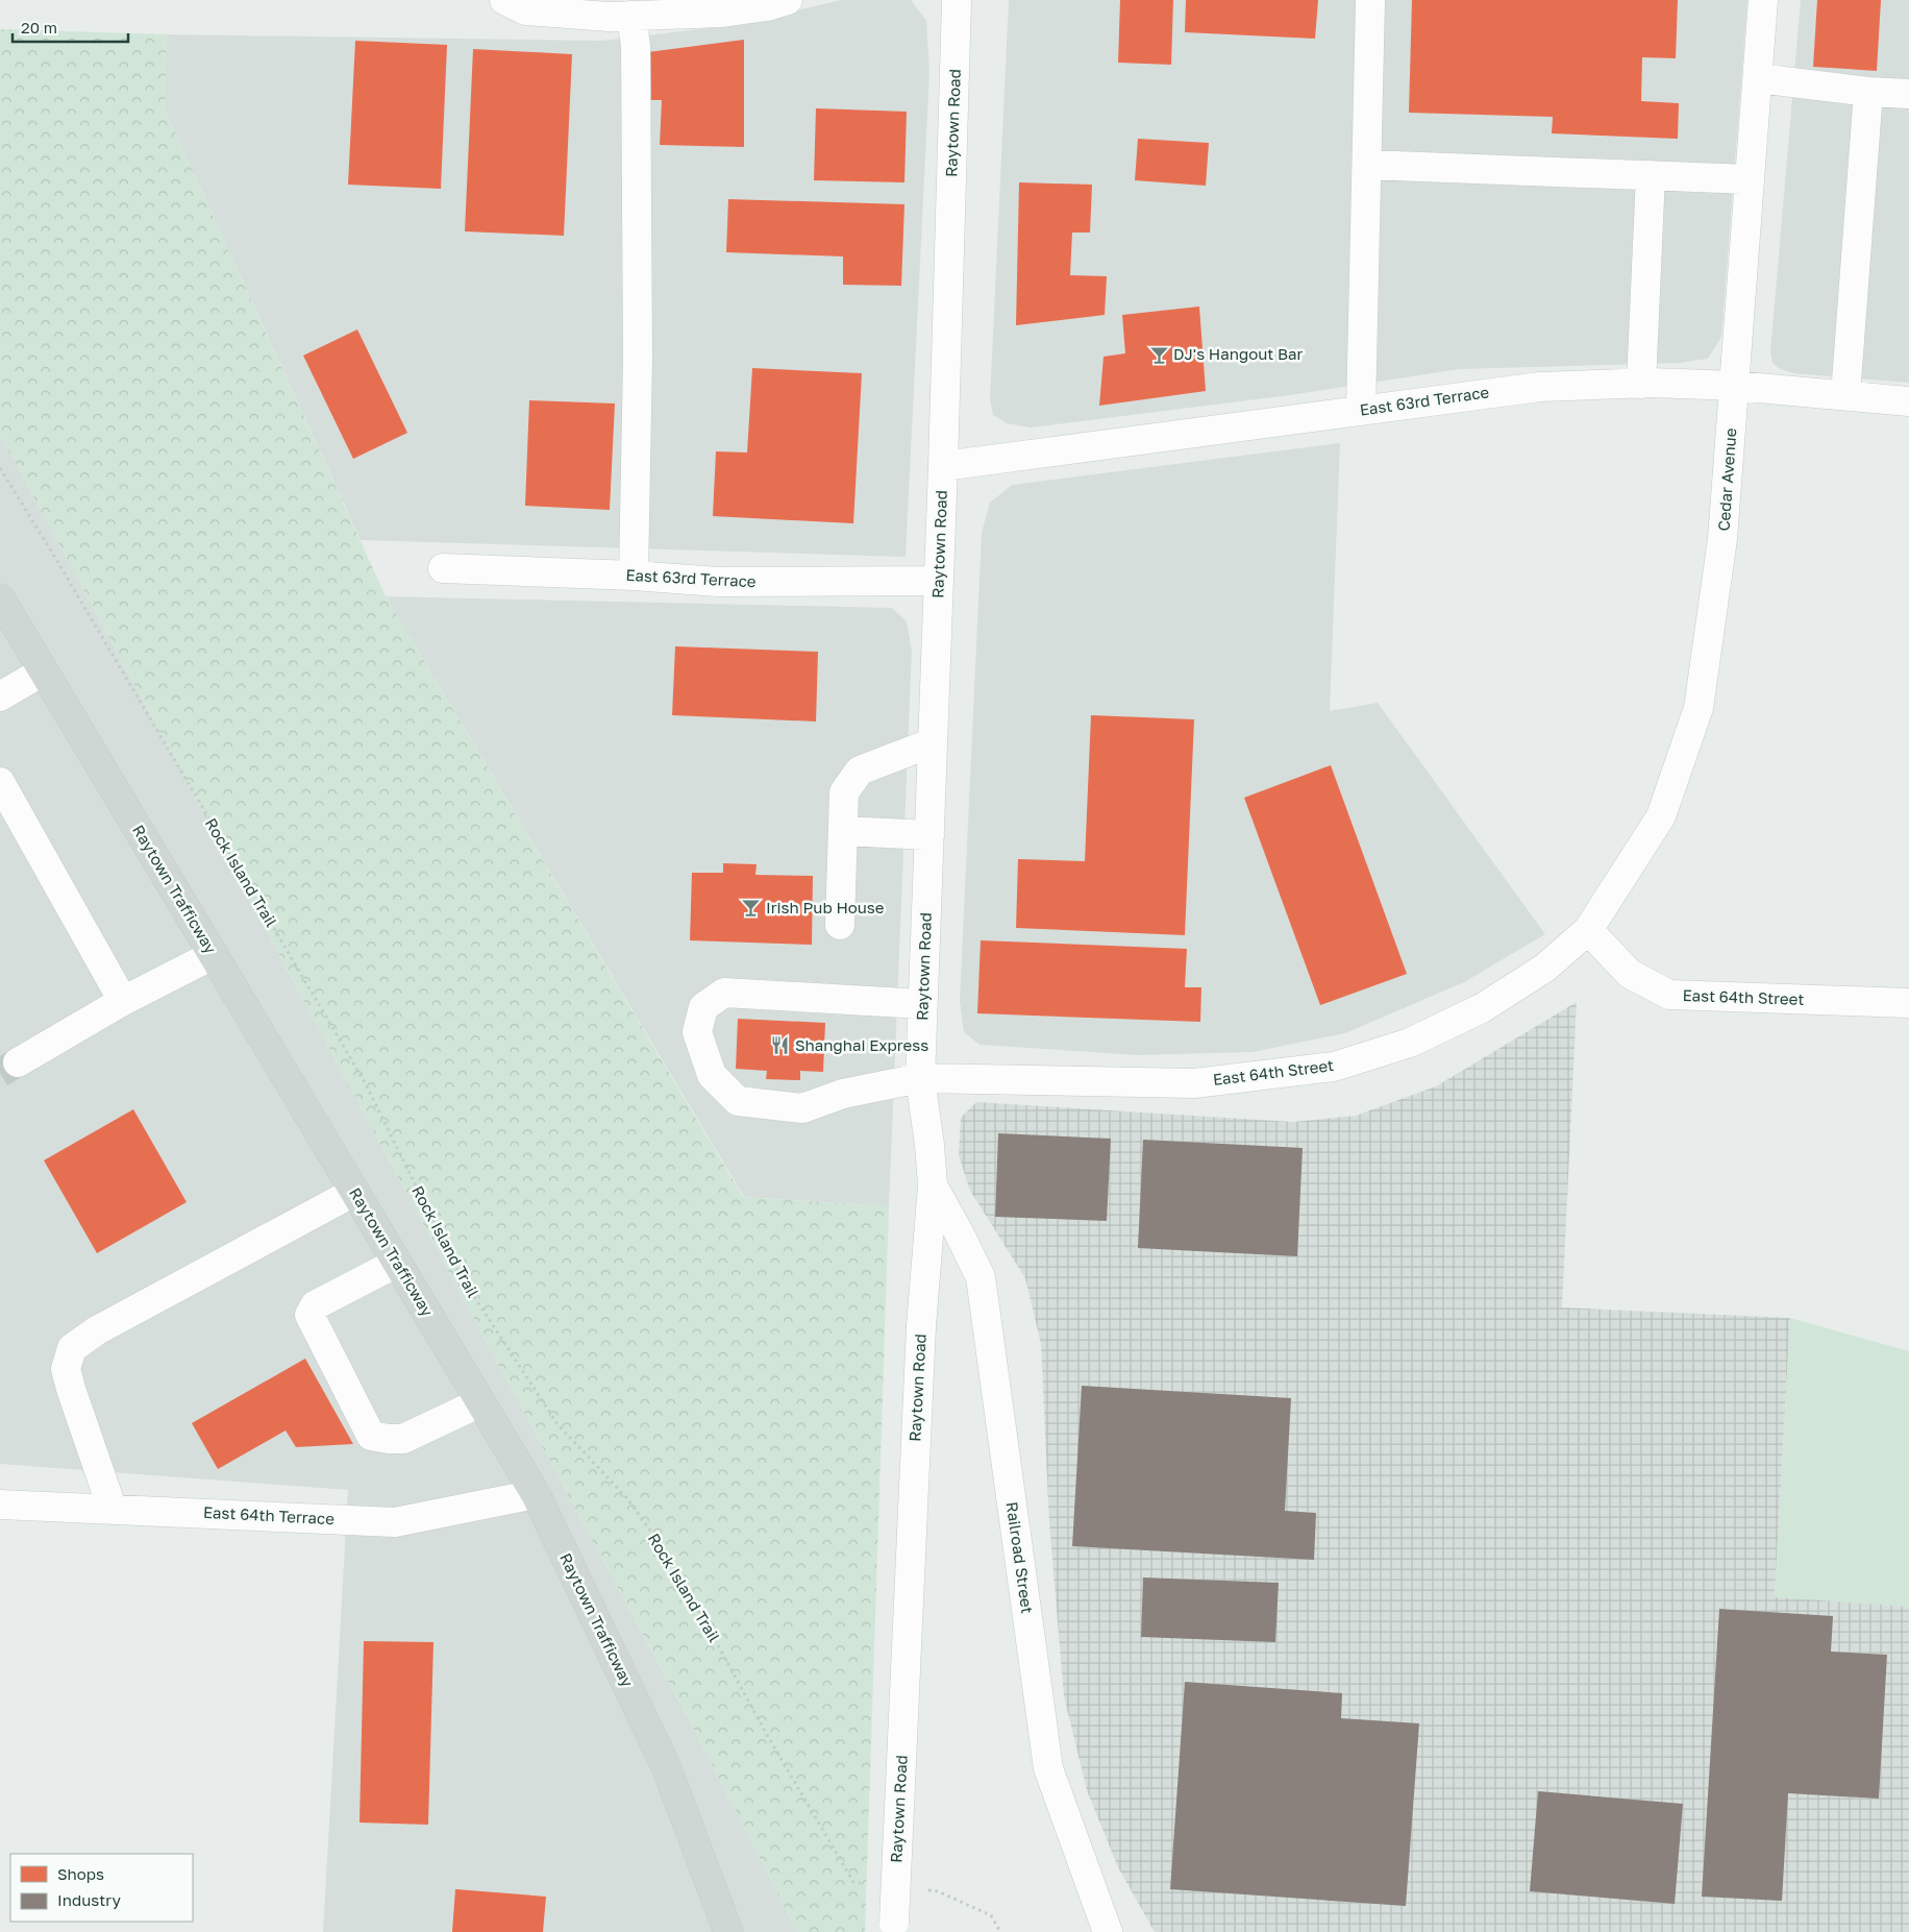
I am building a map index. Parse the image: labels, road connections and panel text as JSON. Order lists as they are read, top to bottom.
{
  "streets": {
    "main road": ["Raytown Trafficway"],
    "street": [
      "Raytown Road",
      "East 63rd Terrace",
      "Cedar Avenue",
      "East 64th Street",
      "East 64th Terrace",
      "Railroad Street"
    ],
    "path": ["Rock Island Trail"]
  },
  "crossings": [
    ["Raytown Road", "East 63rd Terrace"],
    ["Raytown Road", "East 64th Street"],
    ["Raytown Road", "Railroad Street"],
    ["East 63rd Terrace", "Cedar Avenue"],
    ["Cedar Avenue", "East 64th Street"],
    ["Raytown Trafficway", "East 64th Terrace"]
  ],
  "places": {
    "bar": ["DJ's Hangout Bar", "Irish Pub House"],
    "restaurant": ["Shanghai Express"]
  },
  "legend": ["Shops", "Industry"],
  "scale_bar": "20 m"
}
